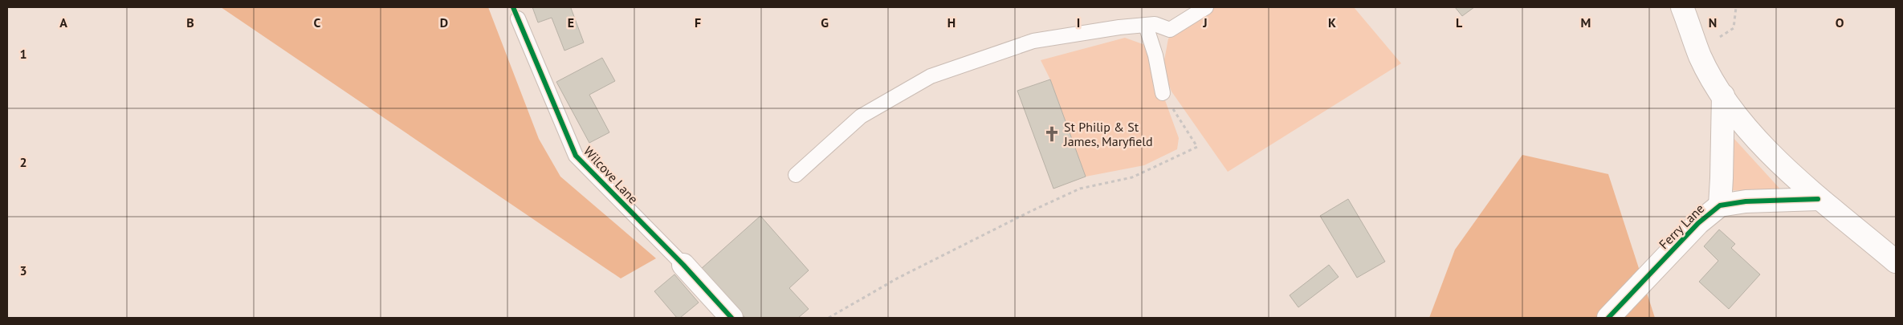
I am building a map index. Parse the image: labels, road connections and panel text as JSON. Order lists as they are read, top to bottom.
{
  "streets": {
    "street": ["Wilcove Lane", "Ferry Lane"]
  },
  "places": {
    "church": ["St Philip & St James, Maryfield"]
  },
  "grid": {
    "columns": [
      "A",
      "B",
      "C",
      "D",
      "E",
      "F",
      "G",
      "H",
      "I",
      "J",
      "K",
      "L",
      "M",
      "N",
      "O"
    ],
    "rows": ["1", "2", "3"]
  }
}
